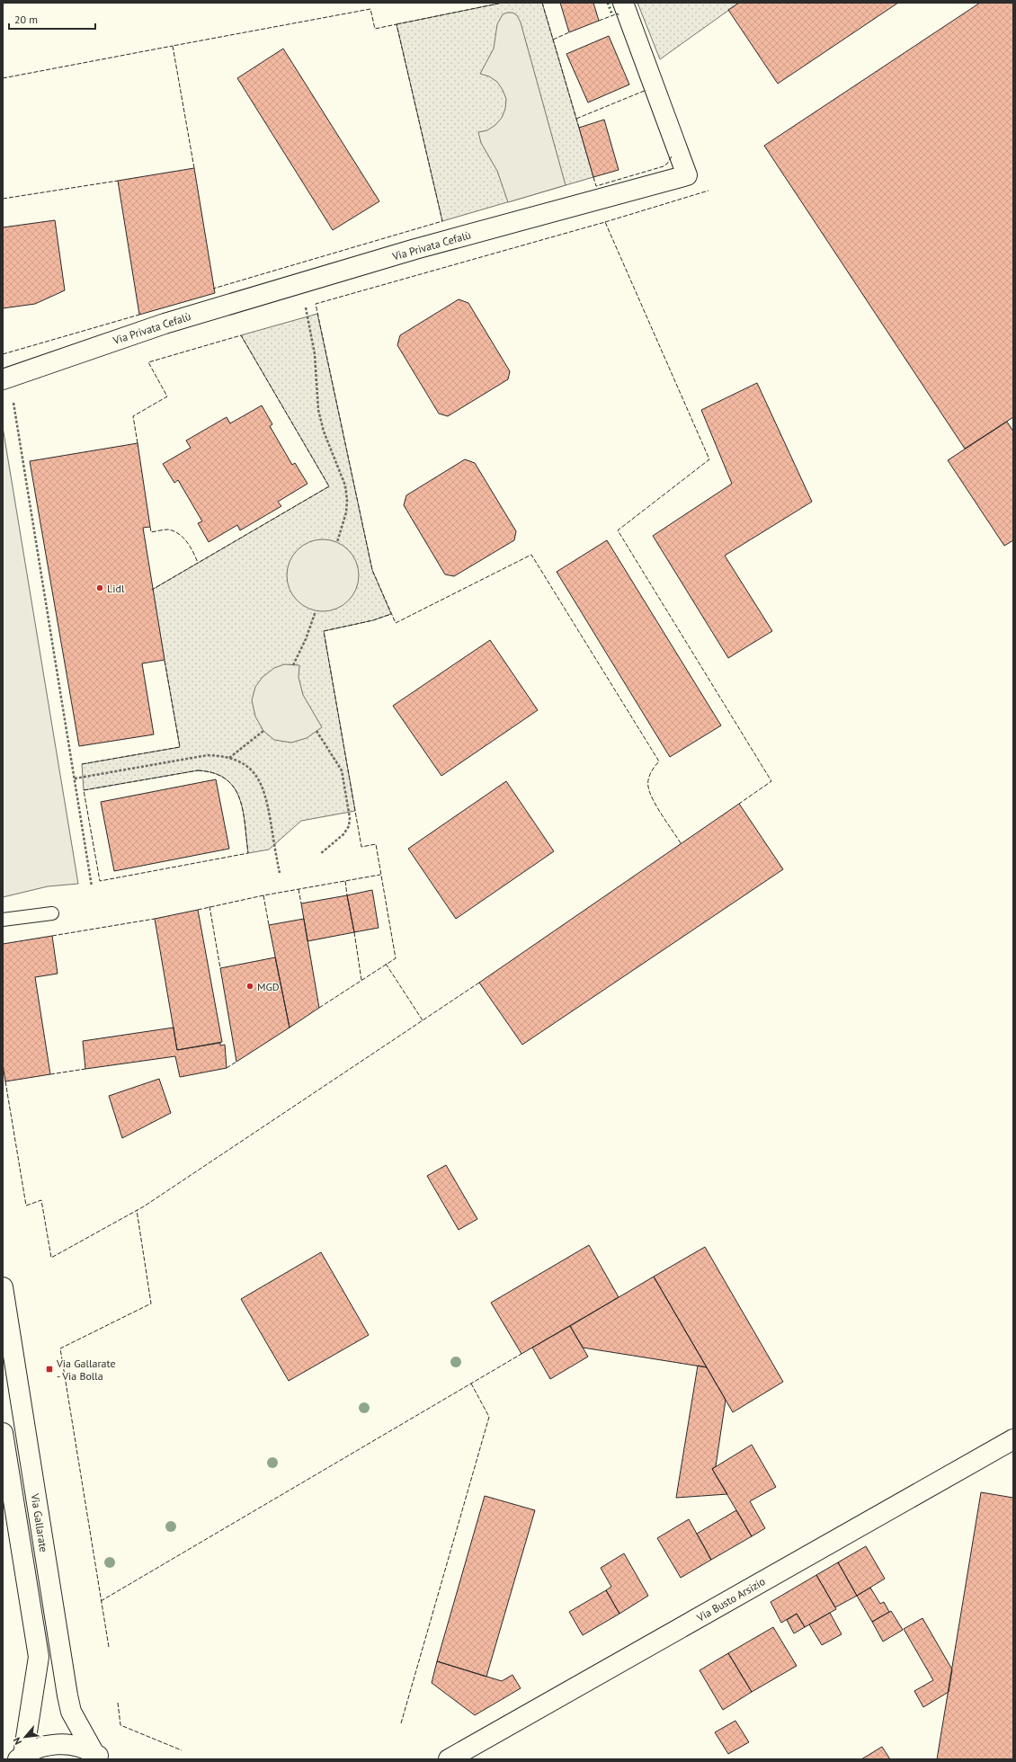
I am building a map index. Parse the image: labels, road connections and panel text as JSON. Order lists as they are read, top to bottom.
{
  "streets": {
    "street": ["Via Privata Cefalù", "Via Gallarate", "Via Busto Arsizio"]
  },
  "places": {
    "other": ["Lidl", "MGD"],
    "transit": ["Via Gallarate - Via Bolla"]
  },
  "scale_bar": "20 m",
  "north": "bottom left"
}
